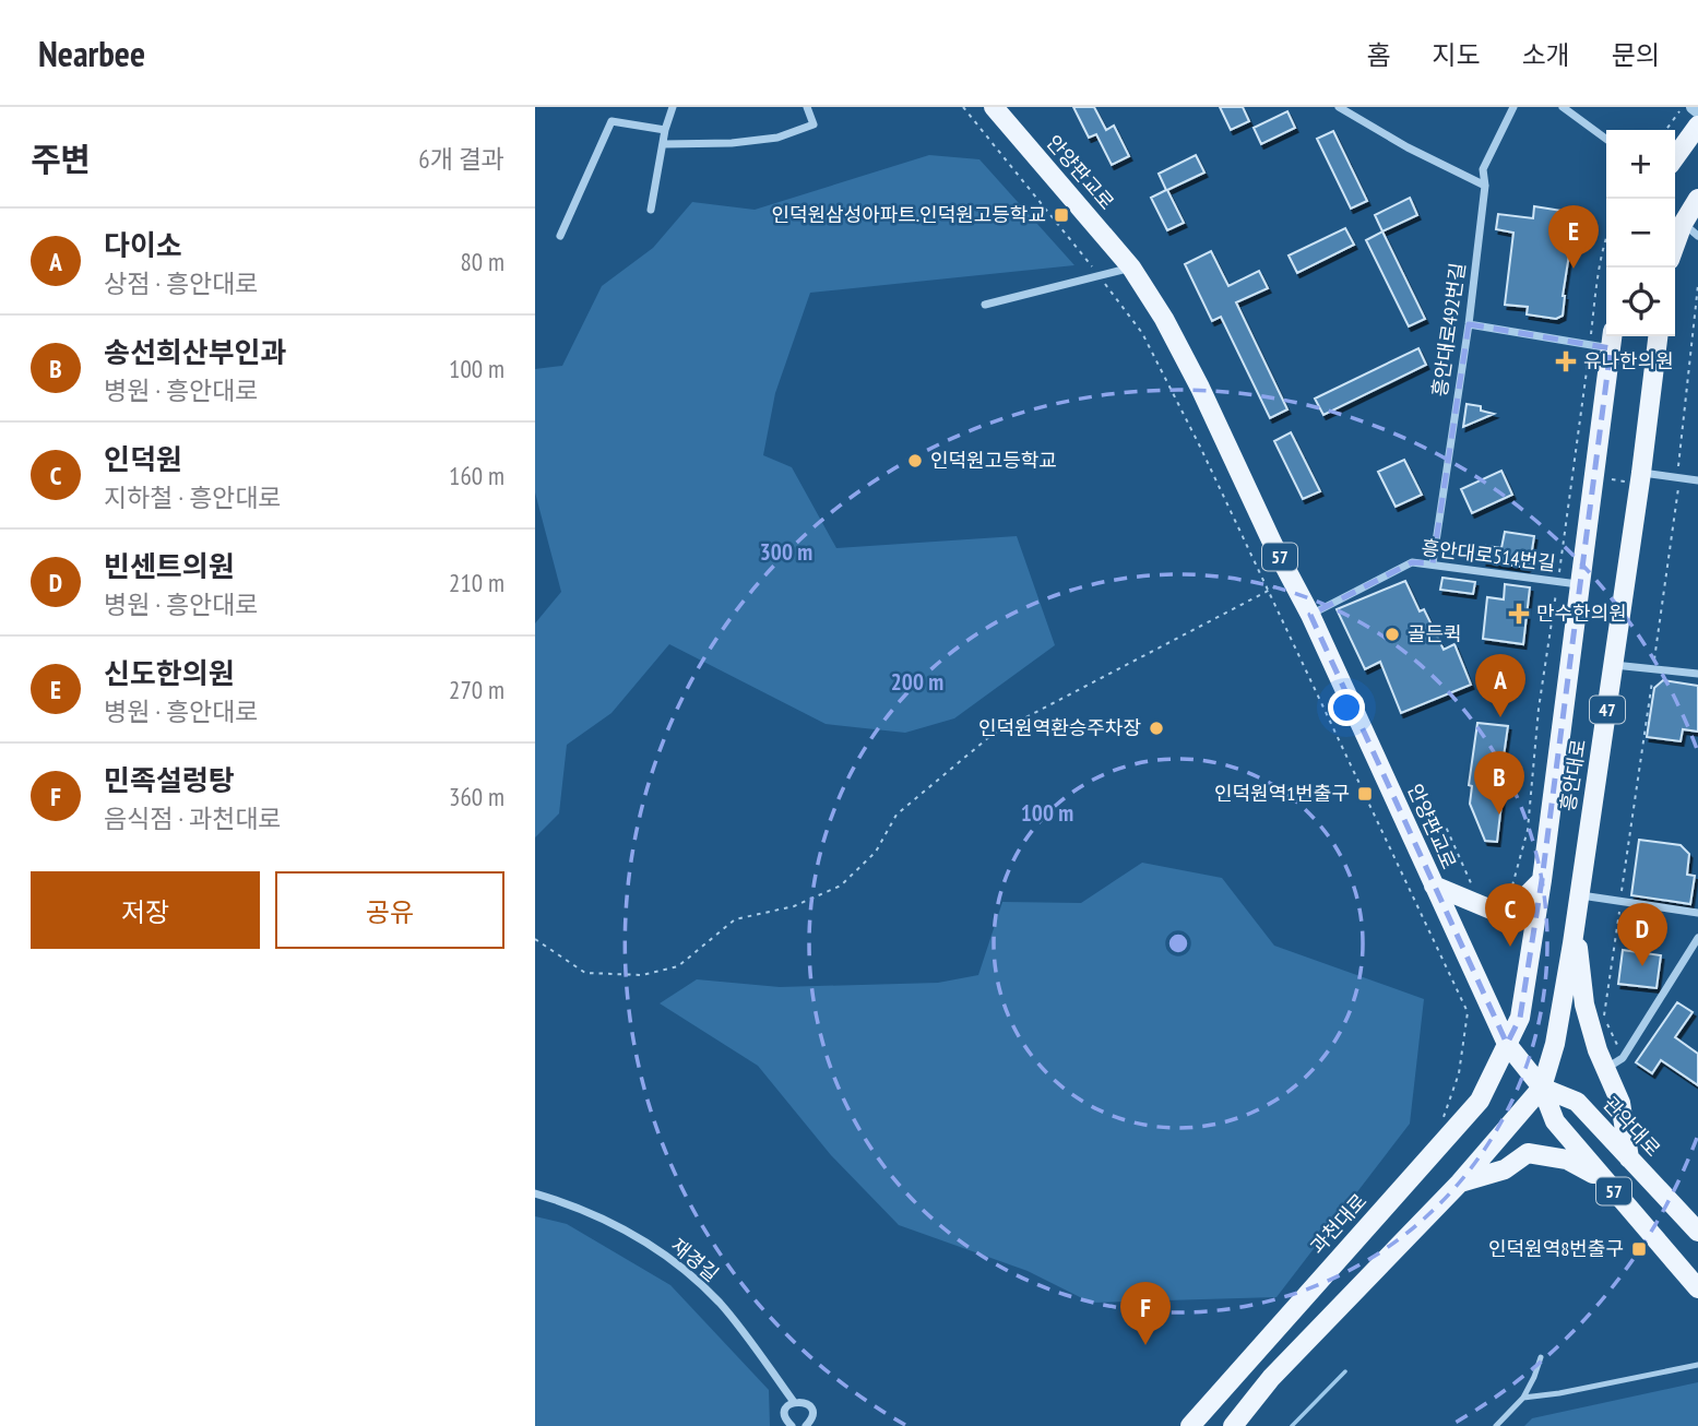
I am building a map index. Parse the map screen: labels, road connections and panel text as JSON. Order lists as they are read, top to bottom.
{
  "streets": {
    "main road": [
      "안양판교로",
      "57",
      "47",
      "흥안대로",
      "관악대로",
      "과천대로"
    ],
    "street": ["흥안대로492번길", "흥안대로514번길", "재경길"]
  },
  "crossings": [
    ["안양판교로", "흥안대로514번길"],
    ["안양판교로", "57"],
    ["안양판교로", "47"],
    ["안양판교로", "흥안대로"],
    ["안양판교로", "관악대로"],
    ["안양판교로", "과천대로"],
    ["흥안대로492번길", "흥안대로514번길"],
    ["흥안대로492번길", "흥안대로"],
    ["흥안대로514번길", "흥안대로"],
    ["57", "47"],
    ["57", "흥안대로"],
    ["57", "관악대로"],
    ["47", "흥안대로"],
    ["47", "관악대로"],
    ["흥안대로", "관악대로"],
    ["흥안대로", "과천대로"]
  ],
  "places": {
    "transit": ["인덕원삼성아파트.인덕원고등학교", "인덕원역1번출구", "인덕원역8번출구"],
    "health": ["유나한의원", "만수한의원"],
    "other": ["인덕원고등학교", "골든퀵", "인덕원역환승주차장"]
  },
  "page": {
    "header": "Nearbee",
    "nav": [
      "홈",
      "지도",
      "소개",
      "문의"
    ],
    "heading": ["주변", "6개 결과"],
    "map_buttons": ["+", "−"],
    "pins": [
      "E",
      "A",
      "B",
      "C",
      "D",
      "F"
    ],
    "list": [
      {
        "mark": "A",
        "name": "다이소",
        "note": "상점 · 흥안대로",
        "value": "80 m"
      },
      {
        "mark": "B",
        "name": "송선희산부인과",
        "note": "병원 · 흥안대로",
        "value": "100 m"
      },
      {
        "mark": "C",
        "name": "인덕원",
        "note": "지하철 · 흥안대로",
        "value": "160 m"
      },
      {
        "mark": "D",
        "name": "빈센트의원",
        "note": "병원 · 흥안대로",
        "value": "210 m"
      },
      {
        "mark": "E",
        "name": "신도한의원",
        "note": "병원 · 흥안대로",
        "value": "270 m"
      },
      {
        "mark": "F",
        "name": "민족설렁탕",
        "note": "음식점 · 과천대로",
        "value": "360 m"
      }
    ],
    "buttons": ["저장", "공유"]
  },
  "rings": ["300 m", "200 m", "100 m"]
}
